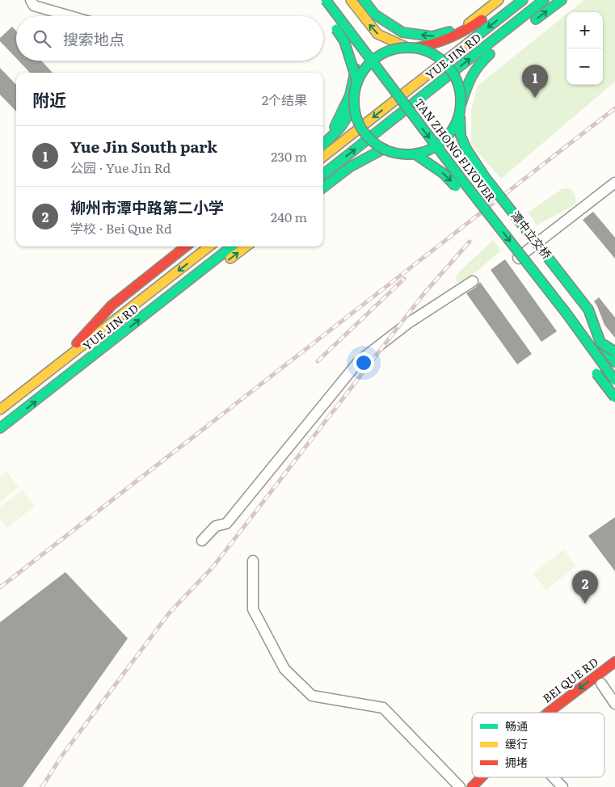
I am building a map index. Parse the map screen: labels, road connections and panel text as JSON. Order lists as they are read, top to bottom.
{
  "streets": {
    "main road": [
      "YUE JIN RD",
      "TAN ZHONG FLYOVER",
      "潭中立交桥",
      "BEI QUE RD"
    ]
  },
  "legend": ["畅通", "缓行", "拥堵"],
  "page": {
    "map_buttons": ["+", "−"],
    "search": "搜索地点",
    "pins": ["1", "2"],
    "heading": ["附近", "2个结果"],
    "list": [
      {
        "mark": "1",
        "name": "Yue Jin South park",
        "note": "公园 · Yue Jin Rd",
        "value": "230 m"
      },
      {
        "mark": "2",
        "name": "柳州市潭中路第二小学",
        "note": "学校 · Bei Que Rd",
        "value": "240 m"
      }
    ]
  }
}
